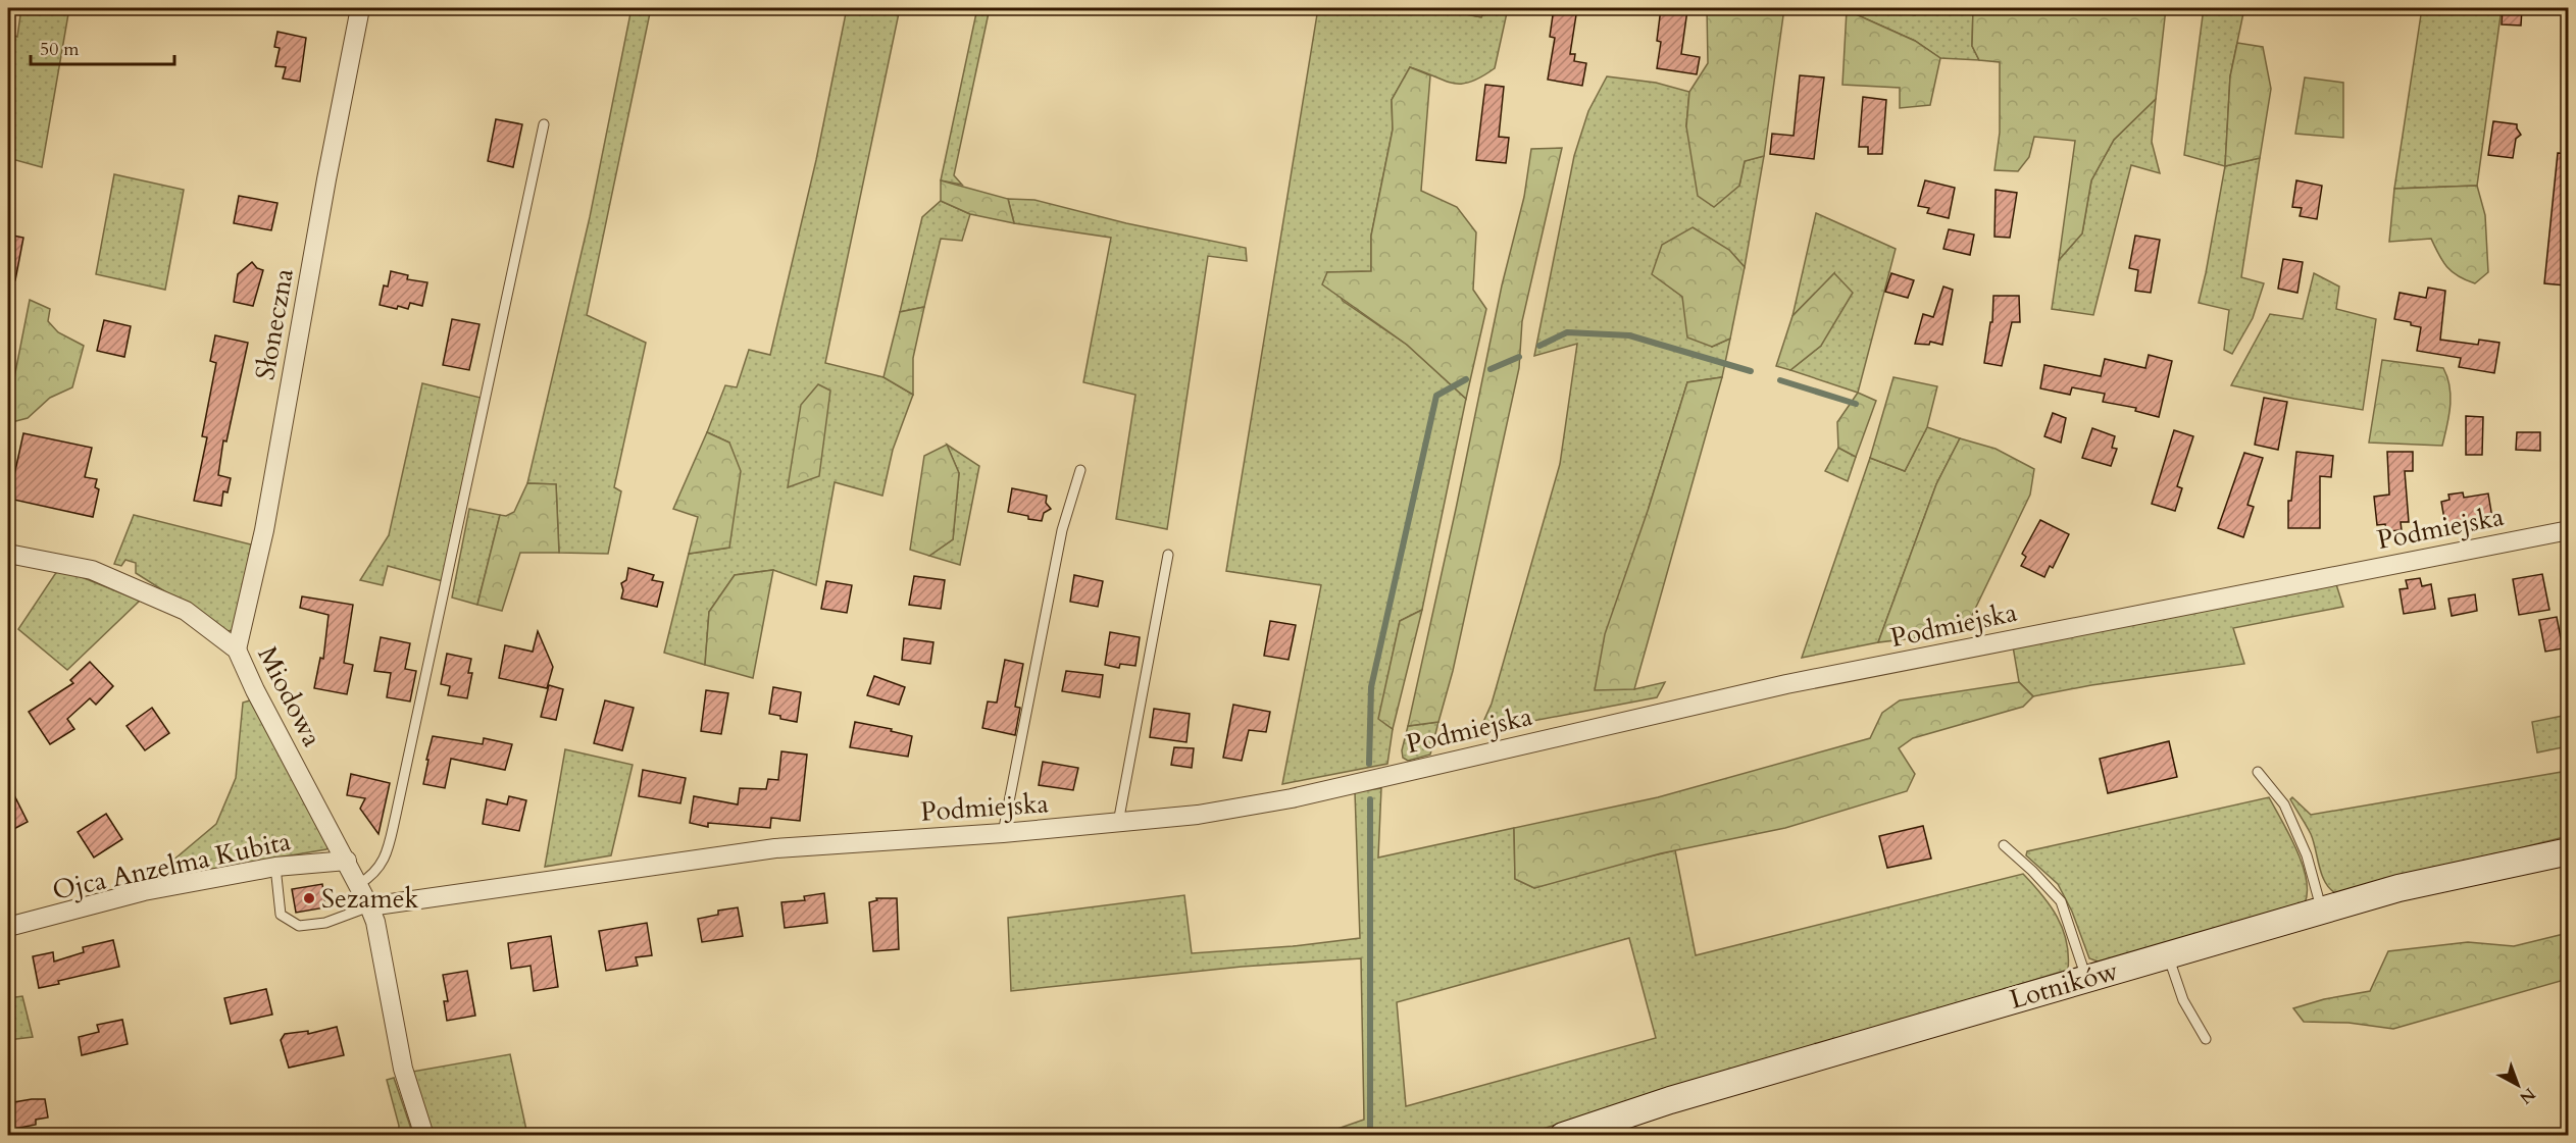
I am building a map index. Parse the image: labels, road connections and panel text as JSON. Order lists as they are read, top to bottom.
{
  "streets": {
    "street": [
      "Słoneczna",
      "Podmiejska",
      "Miodowa",
      "Ojca Anzelma Kubita",
      "Lotników"
    ]
  },
  "crossings": [
    ["Słoneczna", "Miodowa"],
    ["Podmiejska", "Miodowa"],
    ["Miodowa", "Ojca Anzelma Kubita"]
  ],
  "places": ["Sezamek"],
  "scale_bar": "50 m",
  "north": "bottom right"
}
